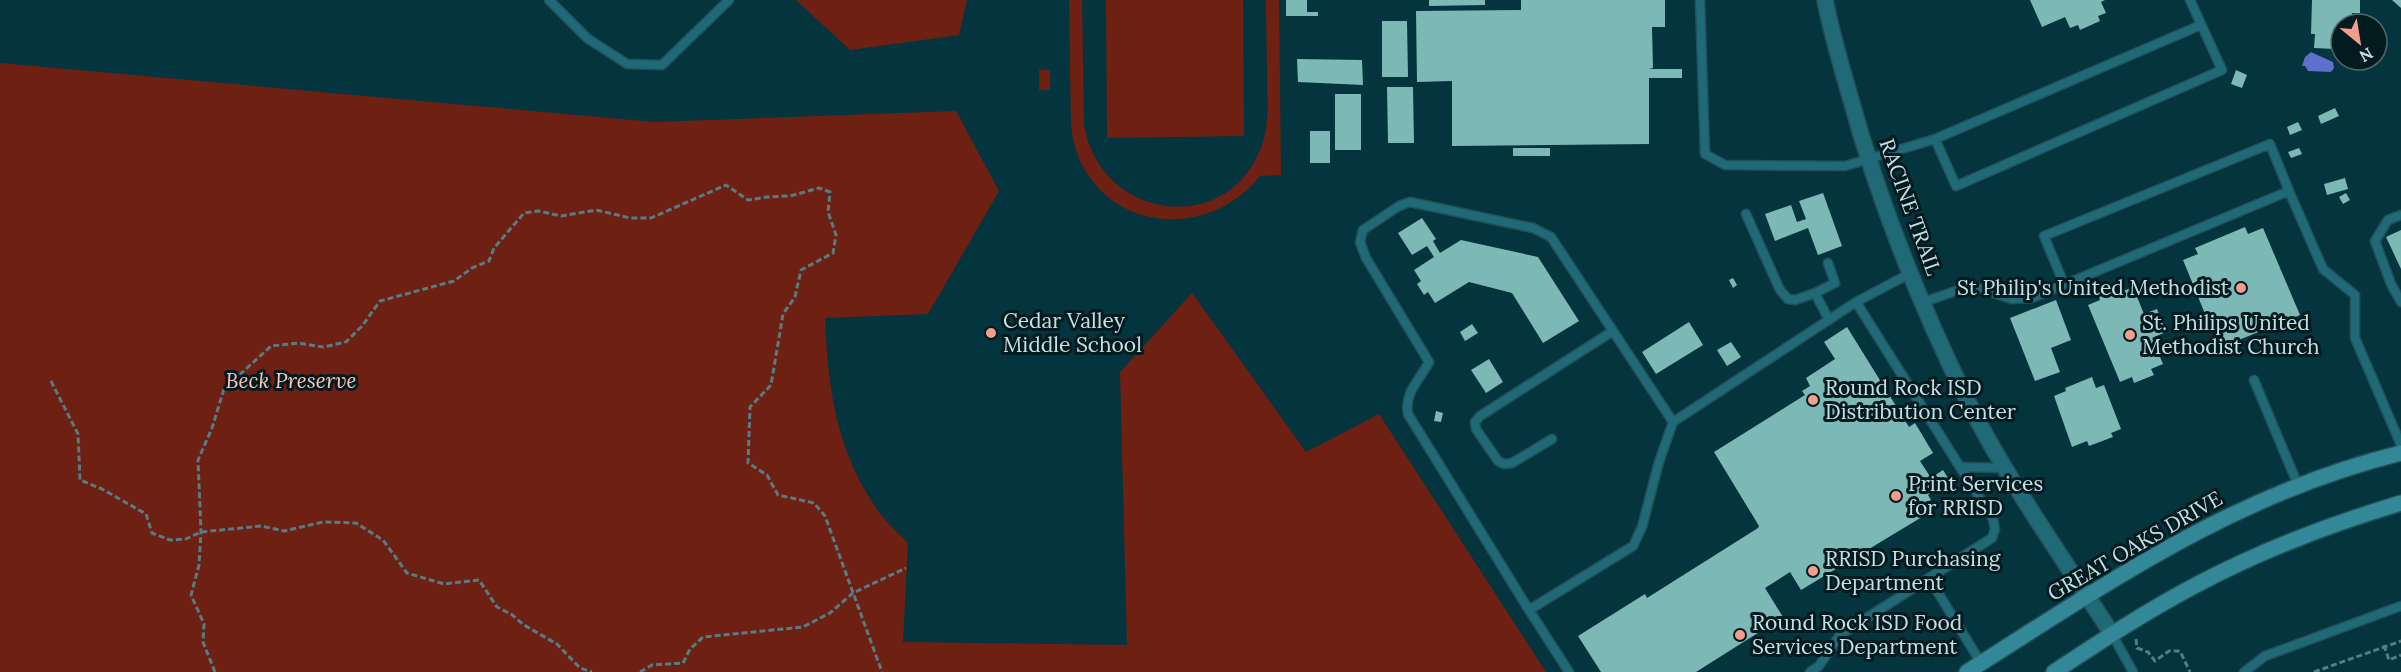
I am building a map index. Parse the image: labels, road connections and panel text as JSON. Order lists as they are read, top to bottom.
{
  "streets": {
    "street": ["RACINE TRAIL", "GREAT OAKS DRIVE"]
  },
  "crossings": [
    ["RACINE TRAIL", "GREAT OAKS DRIVE"]
  ],
  "parks": ["Beck Preserve"],
  "places": [
    "St Philip's United Methodist",
    "Cedar Valley Middle School",
    "St. Philips United Methodist Church",
    "Round Rock ISD Distribution Center",
    "Print Services for RRISD",
    "RRISD Purchasing Department",
    "Round Rock ISD Food Services Department"
  ],
  "north": "bottom right"
}
